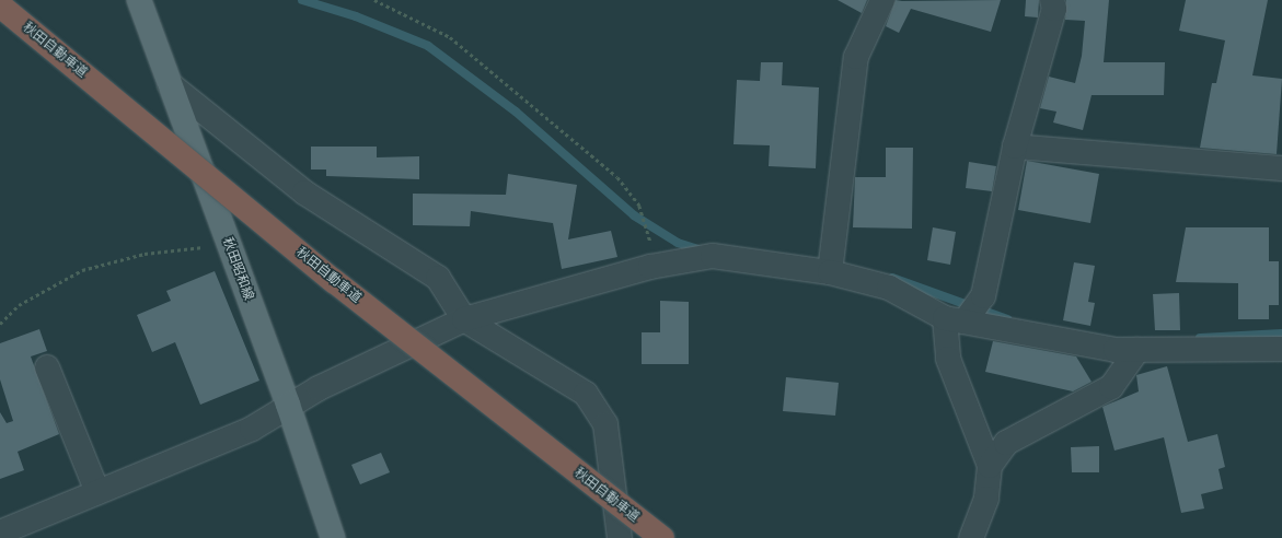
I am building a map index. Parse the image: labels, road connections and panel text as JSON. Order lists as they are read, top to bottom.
{
  "streets": {
    "highway": ["秋田自動車道"],
    "main road": ["秋田昭和線"]
  }
}
